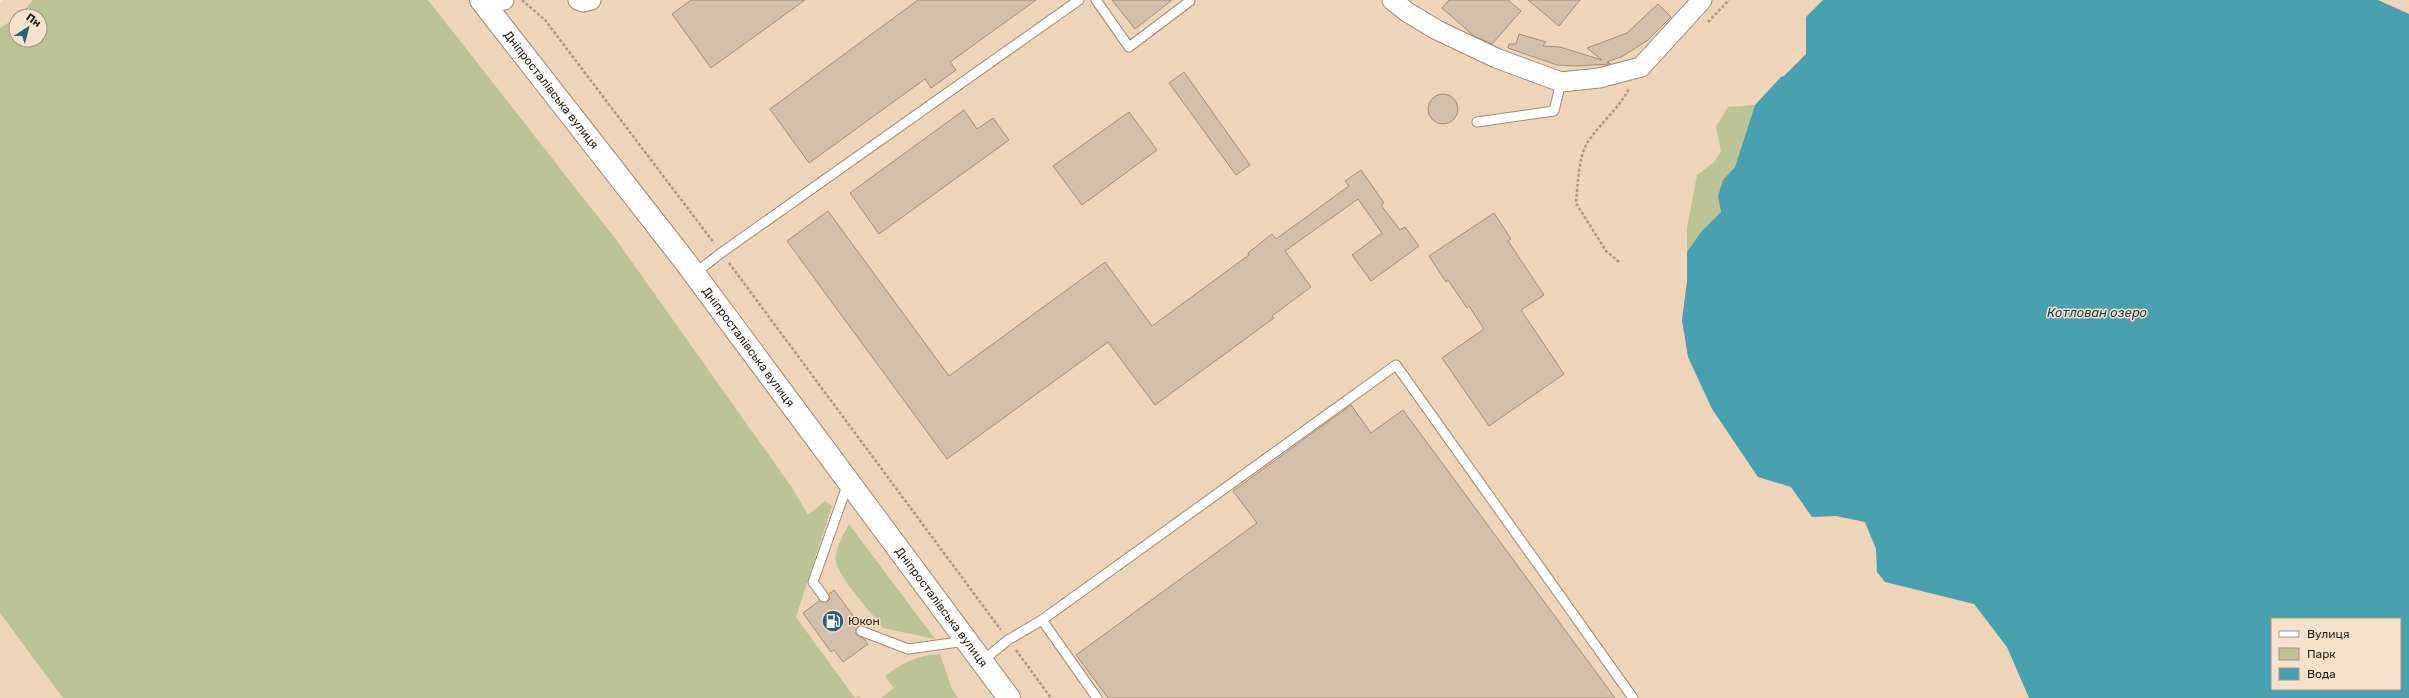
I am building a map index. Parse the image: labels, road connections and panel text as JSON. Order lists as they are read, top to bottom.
{
  "streets": {
    "street": ["Дніпросталівська вулиця"]
  },
  "water": ["Котлован озеро"],
  "places": {
    "fuel station": ["Юкон"]
  },
  "legend": ["Вулиця", "Парк", "Вода"],
  "north": "top right"
}
